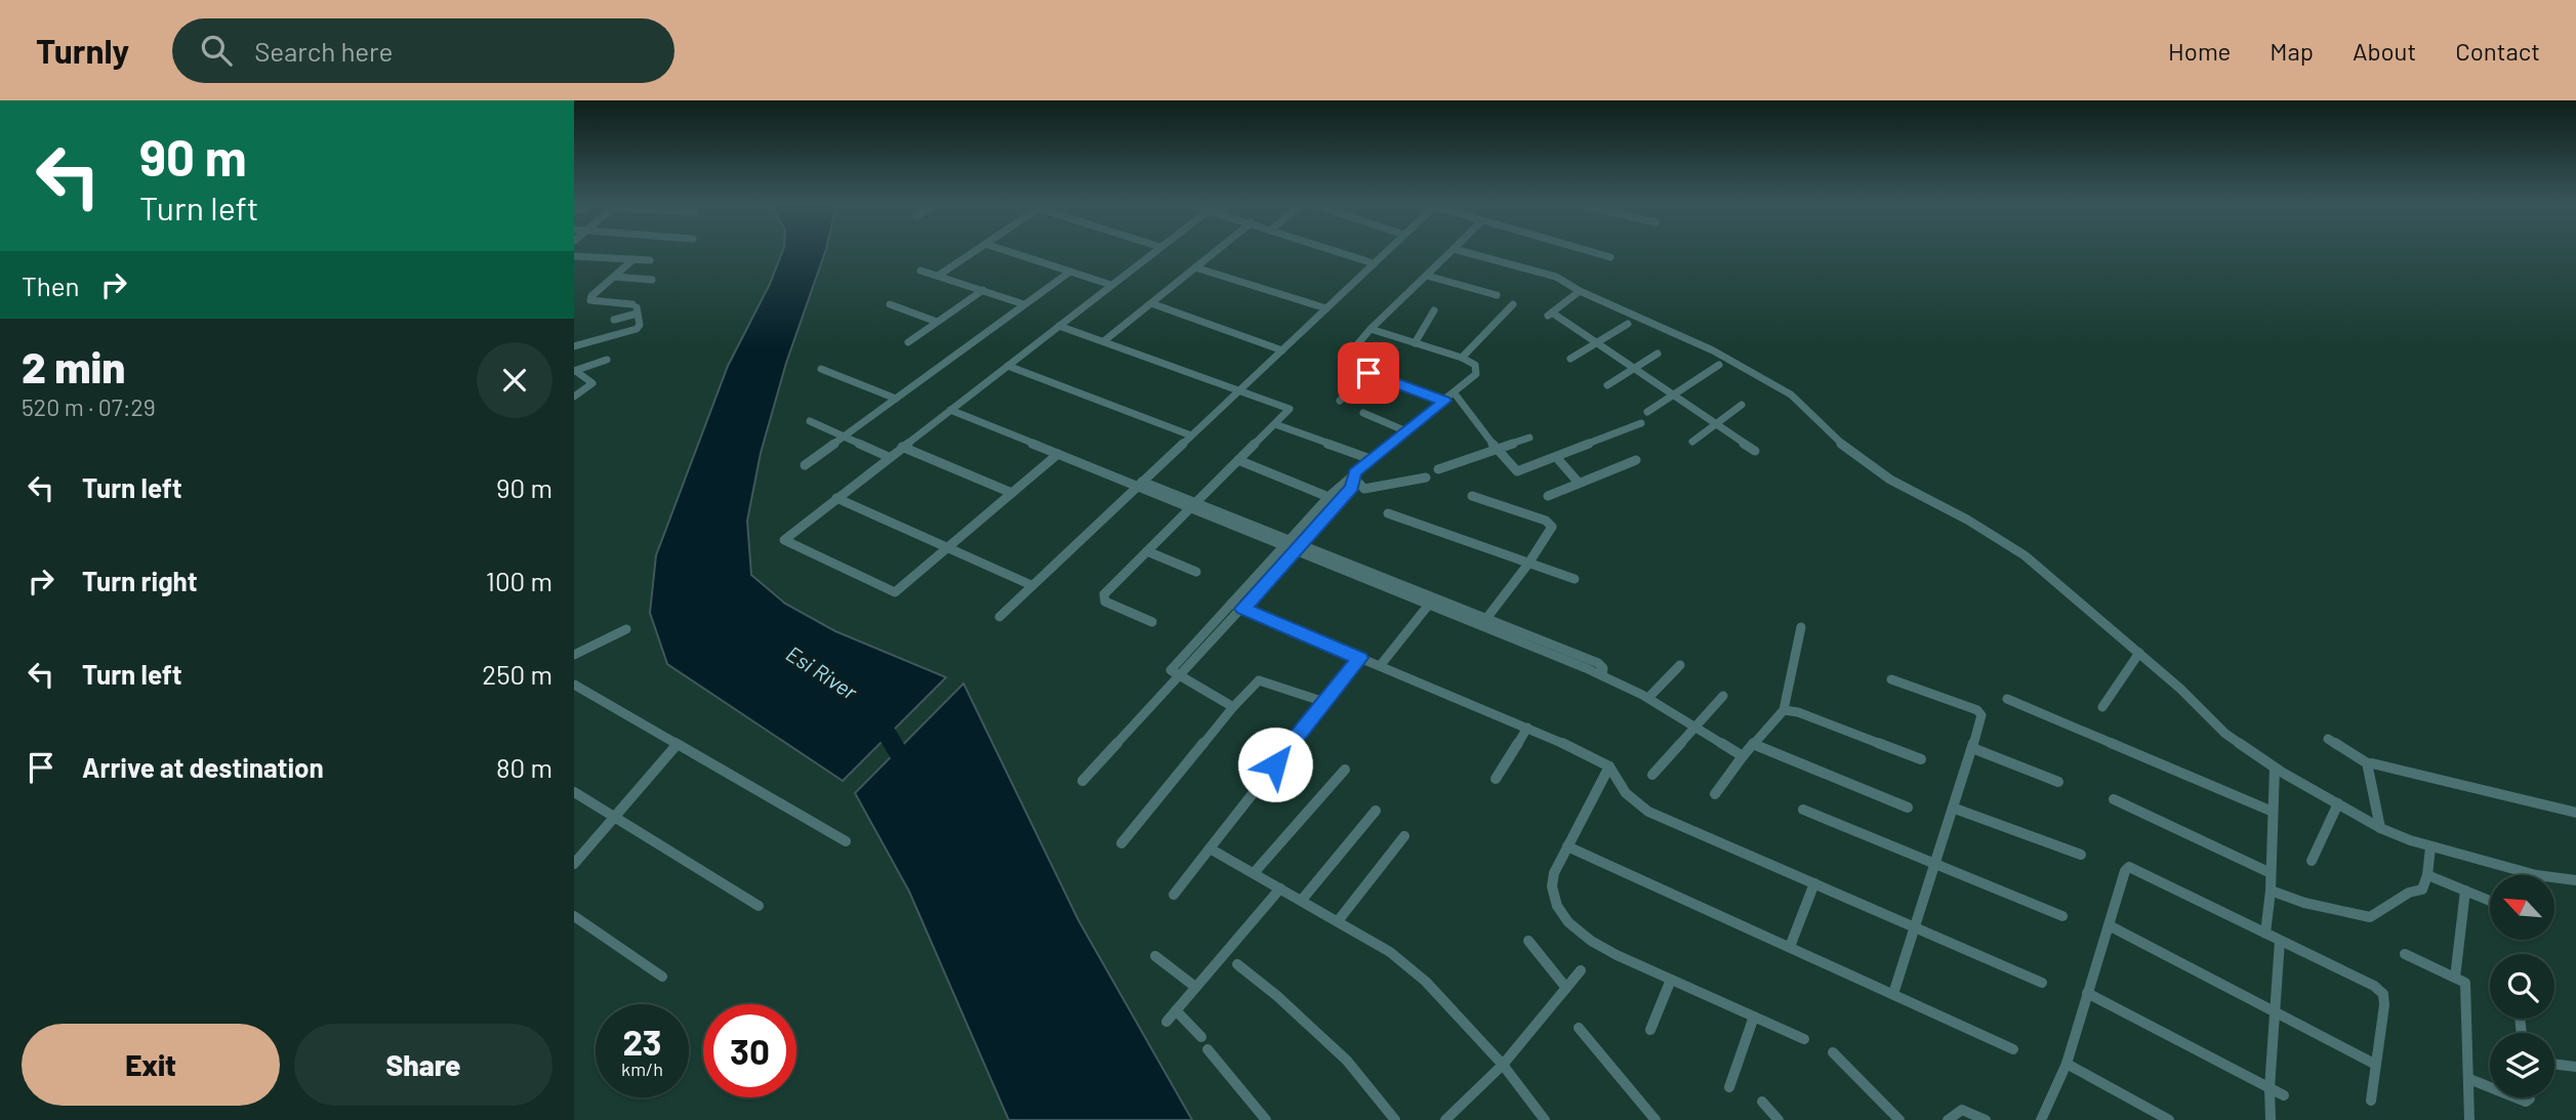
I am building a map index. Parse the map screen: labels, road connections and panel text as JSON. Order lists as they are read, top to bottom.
{
  "water": ["Esi River"],
  "north": "top left",
  "page": {
    "header": "Turnly",
    "search": "Search here",
    "nav": [
      "Home",
      "Map",
      "About",
      "Contact"
    ],
    "turn": ["90 m", "Turn left"],
    "then": "Then",
    "heading": ["2 min", "520 m · 07:29"],
    "list": [
      {
        "name": "Turn left",
        "value": "90 m"
      },
      {
        "name": "Turn right",
        "value": "100 m"
      },
      {
        "name": "Turn left",
        "value": "250 m"
      },
      {
        "name": "Arrive at destination",
        "value": "80 m"
      }
    ],
    "speed": "23 km/h",
    "limit": "30",
    "buttons": ["Exit", "Share"]
  }
}
